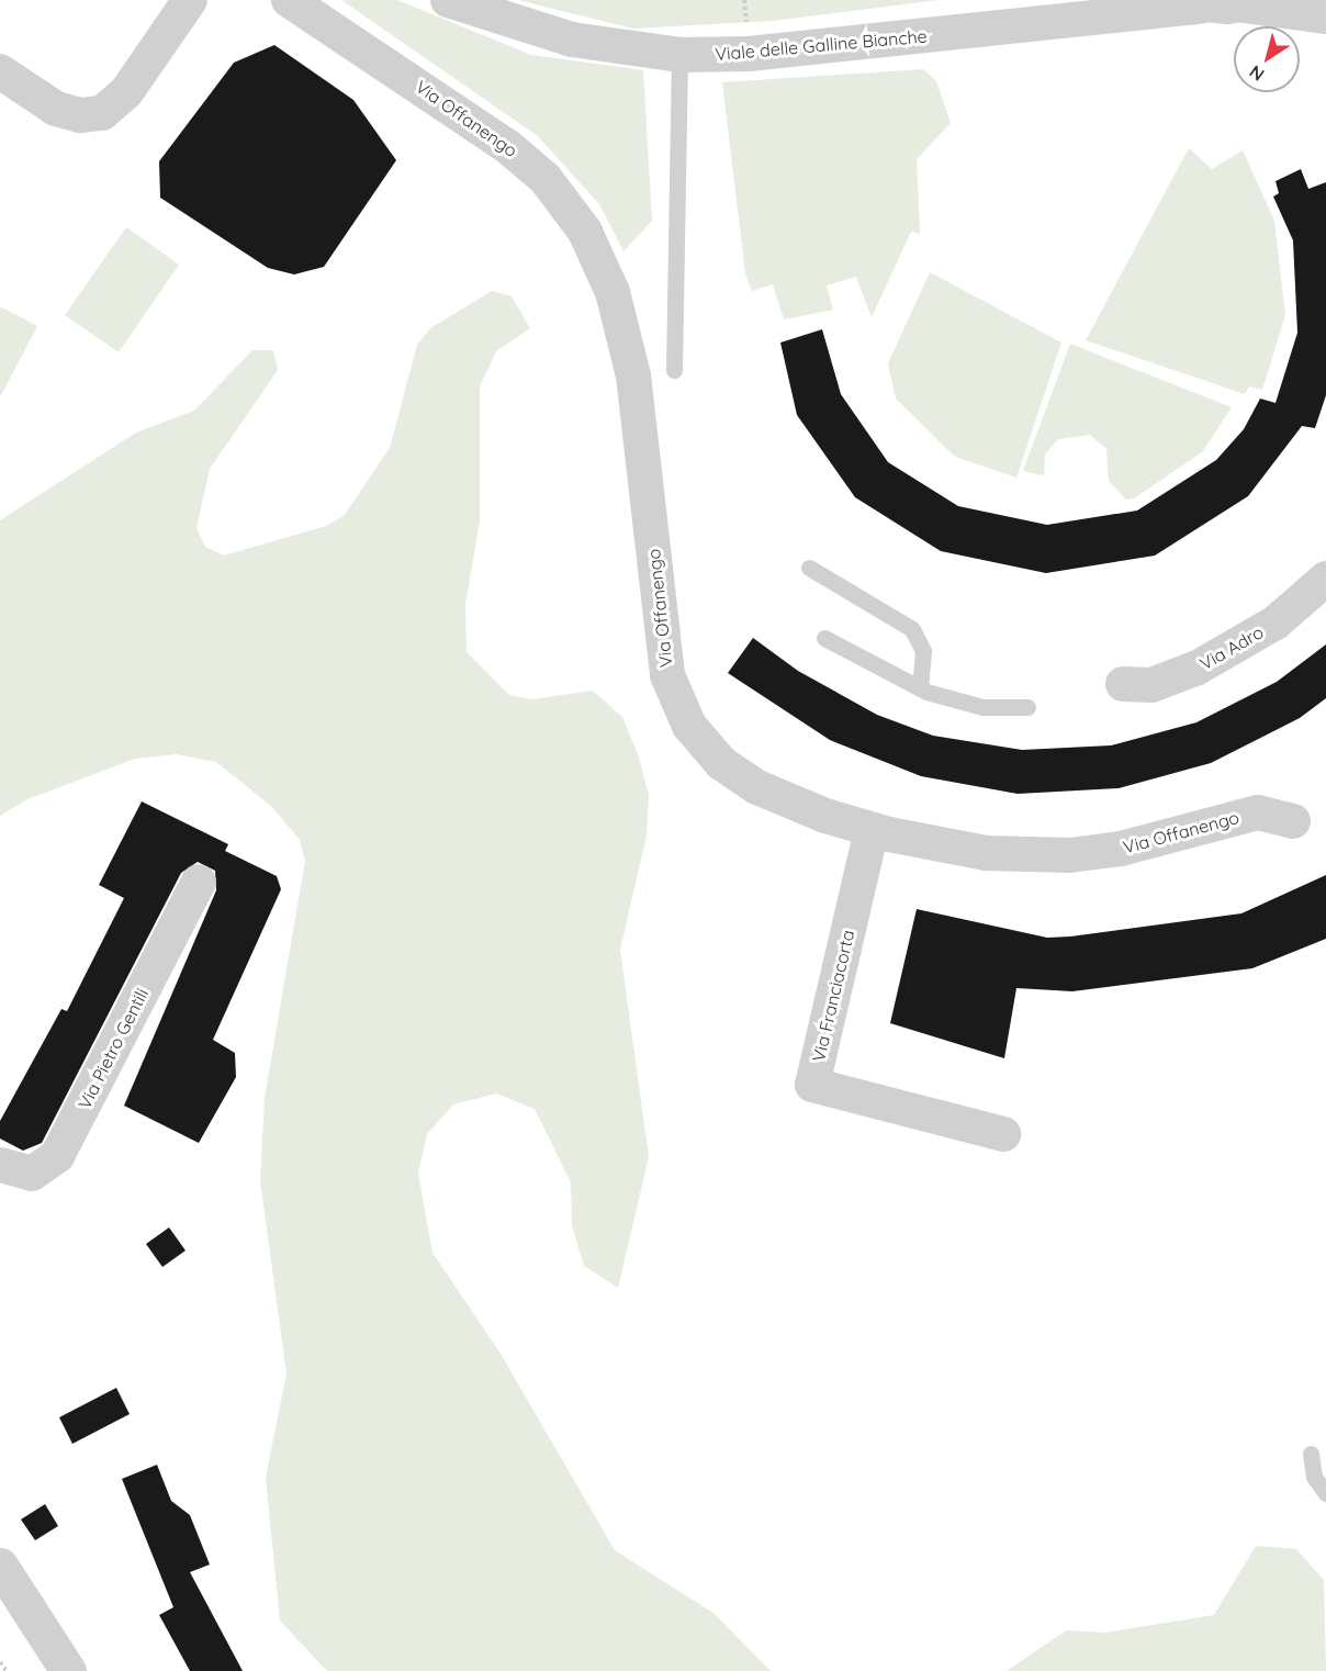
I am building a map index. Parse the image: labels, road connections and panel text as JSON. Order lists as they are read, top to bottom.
{
  "streets": {
    "street": [
      "Viale delle Galline Bianche",
      "Via Offanengo",
      "Via Adro",
      "Via Franciacorta",
      "Via Pietro Gentili"
    ]
  },
  "crossings": [
    ["Via Offanengo", "Via Franciacorta"]
  ],
  "north": "bottom left"
}
